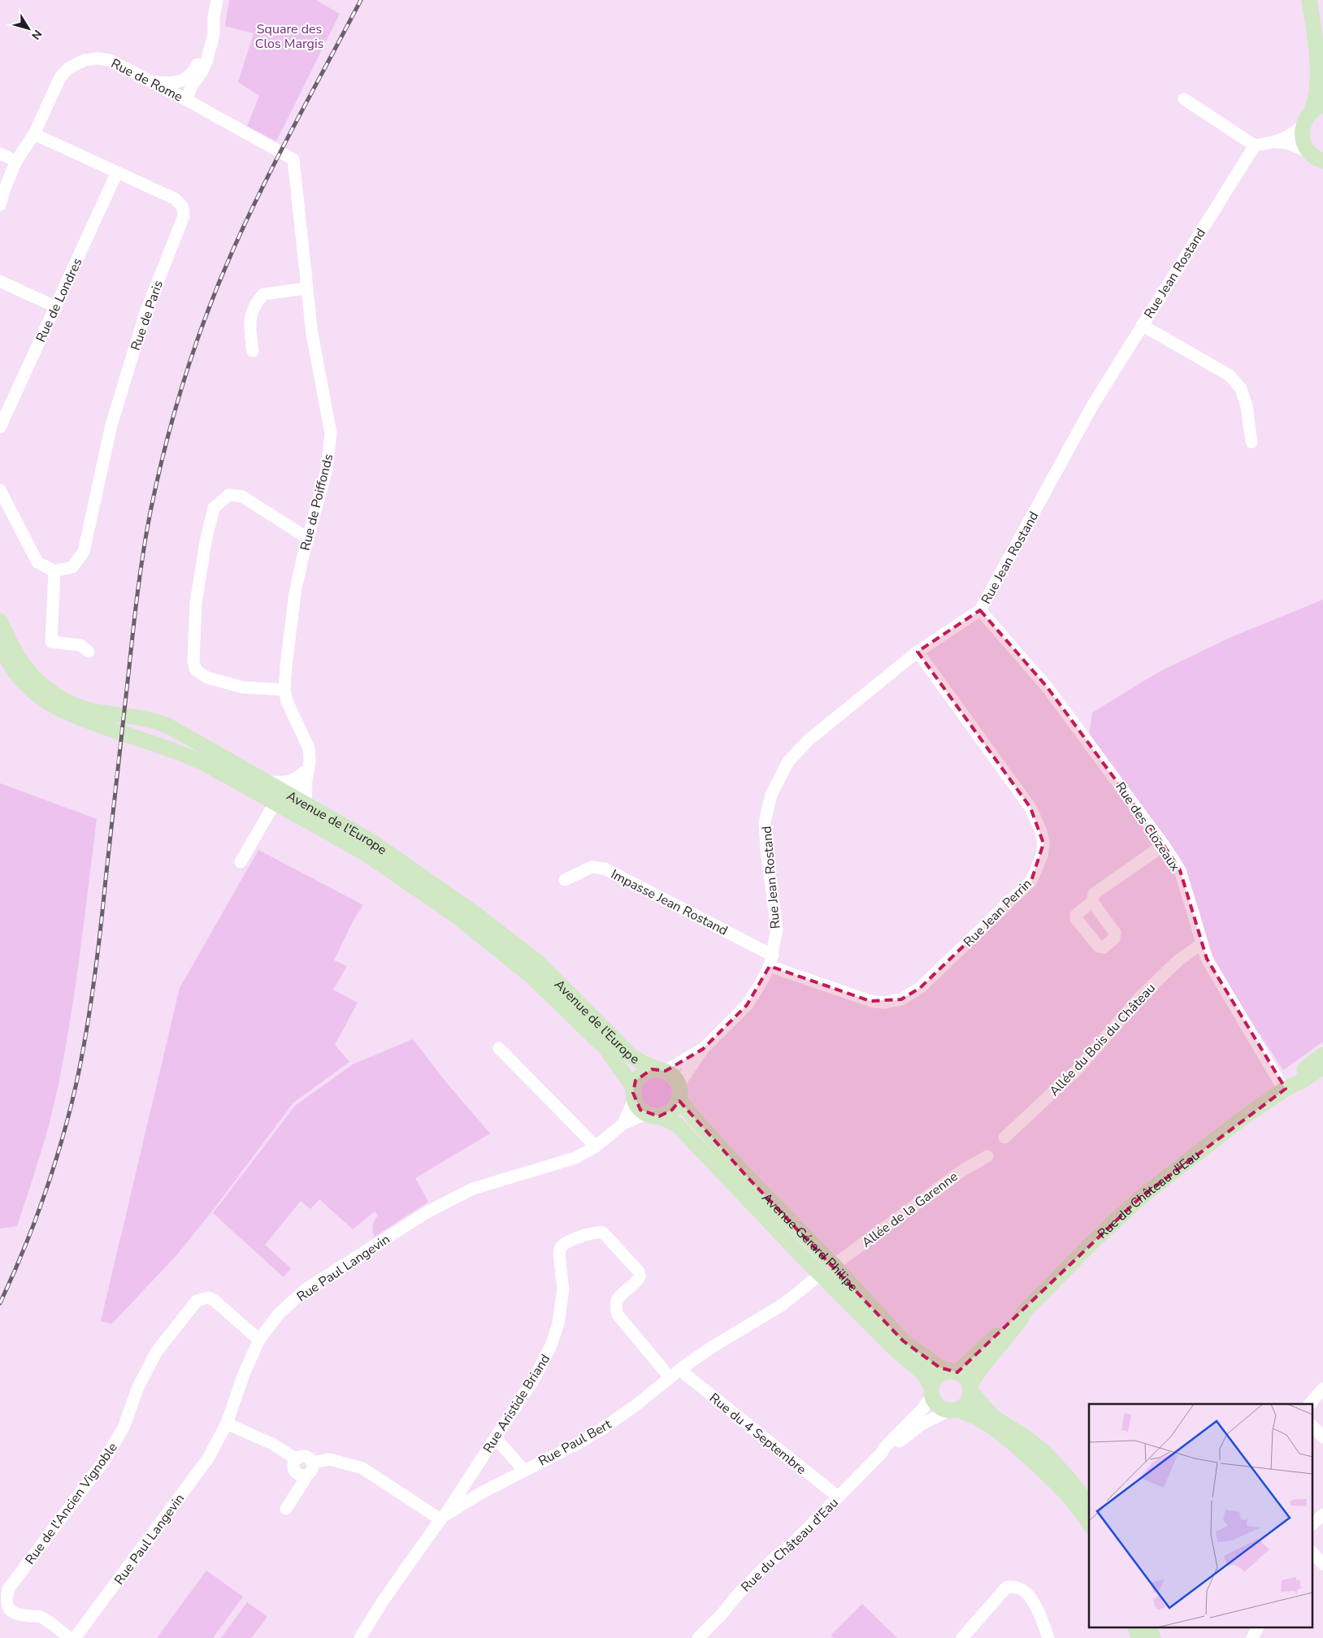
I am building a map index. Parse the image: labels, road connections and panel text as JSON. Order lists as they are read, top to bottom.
{
  "streets": {
    "main road": ["Avenue de l'Europe", "Rue du Château d'Eau", "Avenue Gérard Philipe"],
    "street": [
      "Rue de Rome",
      "Rue Jean Rostand",
      "Rue de Londres",
      "Rue de Paris",
      "Rue de Poiffonds",
      "Rue des Clozeaux",
      "Impasse Jean Rostand",
      "Rue Jean Perrin",
      "Allée du Bois du Château",
      "Allée de la Garenne",
      "Rue Paul Langevin",
      "Rue Aristide Briand",
      "Rue du 4 Septembre",
      "Rue Paul Bert",
      "Rue de l'Ancien Vignoble"
    ]
  },
  "crossings": [
    ["Rue de Rome", "Rue de Paris"],
    ["Rue de Rome", "Rue de Poiffonds"],
    ["Rue Jean Rostand", "Avenue de l'Europe"],
    ["Rue Jean Rostand", "Rue des Clozeaux"],
    ["Rue Jean Rostand", "Impasse Jean Rostand"],
    ["Rue Jean Rostand", "Rue Jean Perrin"],
    ["Rue Jean Rostand", "Avenue Gérard Philipe"],
    ["Rue Jean Rostand", "Rue Paul Langevin"],
    ["Rue de Londres", "Rue de Paris"],
    ["Rue de Poiffonds", "Avenue de l'Europe"],
    ["Avenue de l'Europe", "Avenue Gérard Philipe"],
    ["Avenue de l'Europe", "Rue Paul Langevin"],
    ["Rue des Clozeaux", "Allée du Bois du Château"],
    ["Rue des Clozeaux", "Rue du Château d'Eau"],
    ["Impasse Jean Rostand", "Rue Jean Perrin"],
    ["Rue du Château d'Eau", "Avenue Gérard Philipe"],
    ["Rue du Château d'Eau", "Rue du 4 Septembre"],
    ["Allée de la Garenne", "Avenue Gérard Philipe"],
    ["Avenue Gérard Philipe", "Rue Paul Langevin"],
    ["Avenue Gérard Philipe", "Rue Paul Bert"],
    ["Rue Paul Langevin", "Rue de l'Ancien Vignoble"],
    ["Rue Aristide Briand", "Rue Paul Bert"],
    ["Rue du 4 Septembre", "Rue Paul Bert"]
  ],
  "parks": ["Square des Clos Margis"],
  "north": "bottom right"
}
